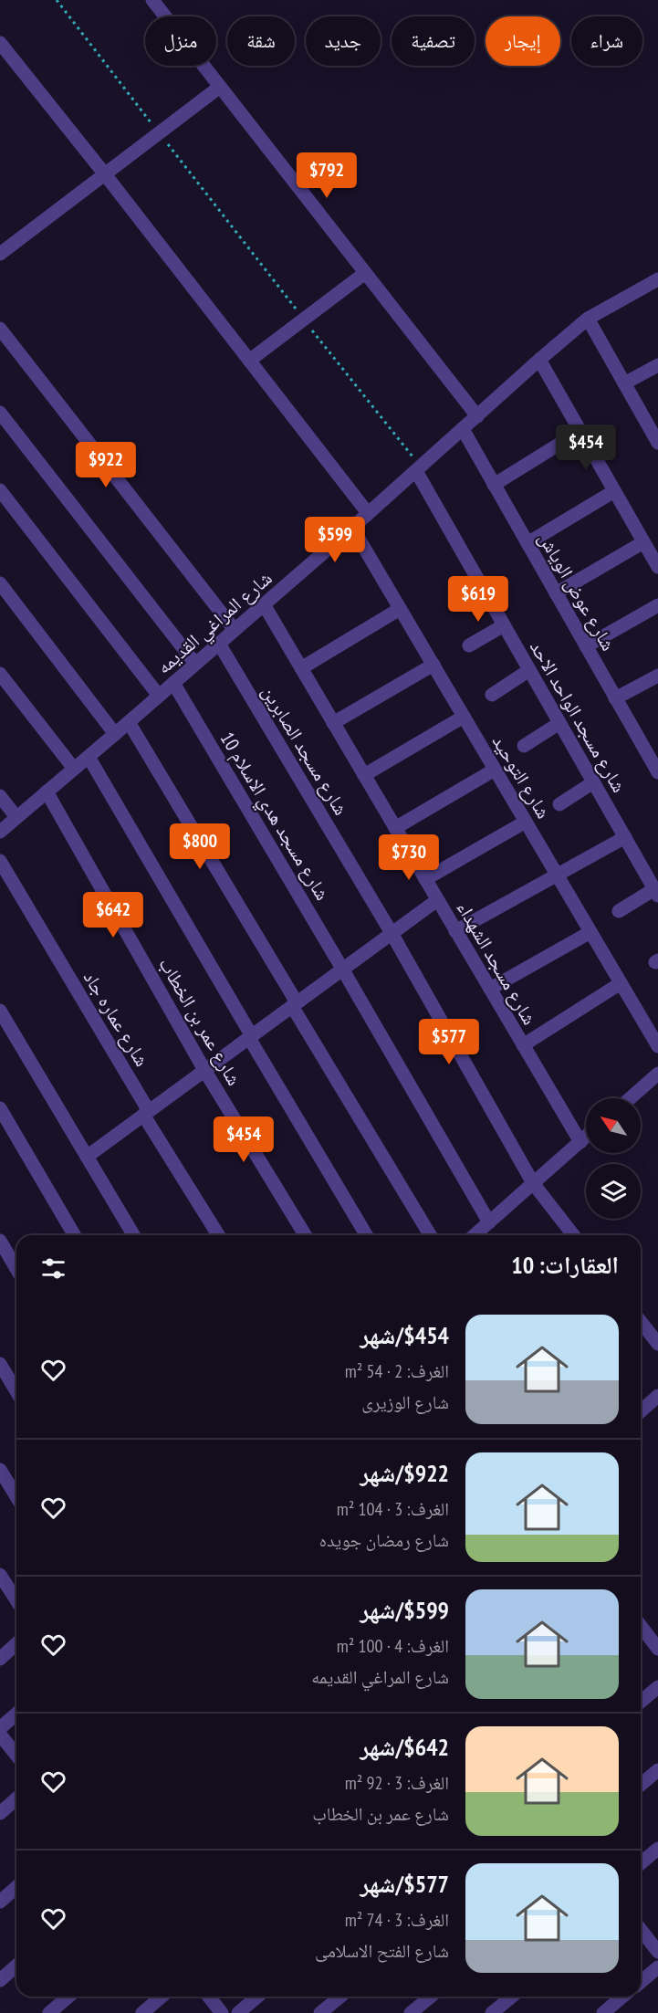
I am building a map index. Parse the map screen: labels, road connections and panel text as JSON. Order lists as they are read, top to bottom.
{
  "streets": {
    "street": [
      "شارع عوض الوياش",
      "شارع المراغي القديمه",
      "شارع مسجد الواحد الاحد",
      "شارع مسجد الصابرين",
      "شارع التوحيد",
      "شارع مسجد هدي الاسلام 10",
      "شارع مسجد الشهداء",
      "شارع عماره جاد",
      "شارع عمر بن الخطاب"
    ]
  },
  "crossings": [
    ["شارع عوض الوياش", "شارع المراغي القديمه"],
    ["شارع المراغي القديمه", "شارع مسجد الواحد الاحد"],
    ["شارع المراغي القديمه", "شارع مسجد الصابرين"],
    ["شارع المراغي القديمه", "شارع التوحيد"],
    ["شارع المراغي القديمه", "شارع مسجد هدي الاسلام 10"],
    ["شارع المراغي القديمه", "شارع مسجد الشهداء"],
    ["شارع المراغي القديمه", "شارع عمر بن الخطاب"]
  ],
  "north": "top left",
  "page": {
    "chip": [
      "شراء",
      "إيجار",
      "تصفية",
      "جديد",
      "شقة",
      "منزل"
    ],
    "price": [
      "$792",
      "$454",
      "$922",
      "$599",
      "$619",
      "$800",
      "$730",
      "$642",
      "$577",
      "$454"
    ],
    "heading": "العقارات: 10",
    "list": [
      {
        "name": "$454/شهر",
        "note": "الغرف: 2 · 54 m² · شارع الوزيرى"
      },
      {
        "name": "$922/شهر",
        "note": "الغرف: 3 · 104 m² · شارع رمضان جويده"
      },
      {
        "name": "$599/شهر",
        "note": "الغرف: 4 · 100 m² · شارع المراغي القديمه"
      },
      {
        "name": "$642/شهر",
        "note": "الغرف: 3 · 92 m² · شارع عمر بن الخطاب"
      },
      {
        "name": "$577/شهر",
        "note": "الغرف: 3 · 74 m² · شارع الفتح الاسلامى"
      }
    ]
  }
}
